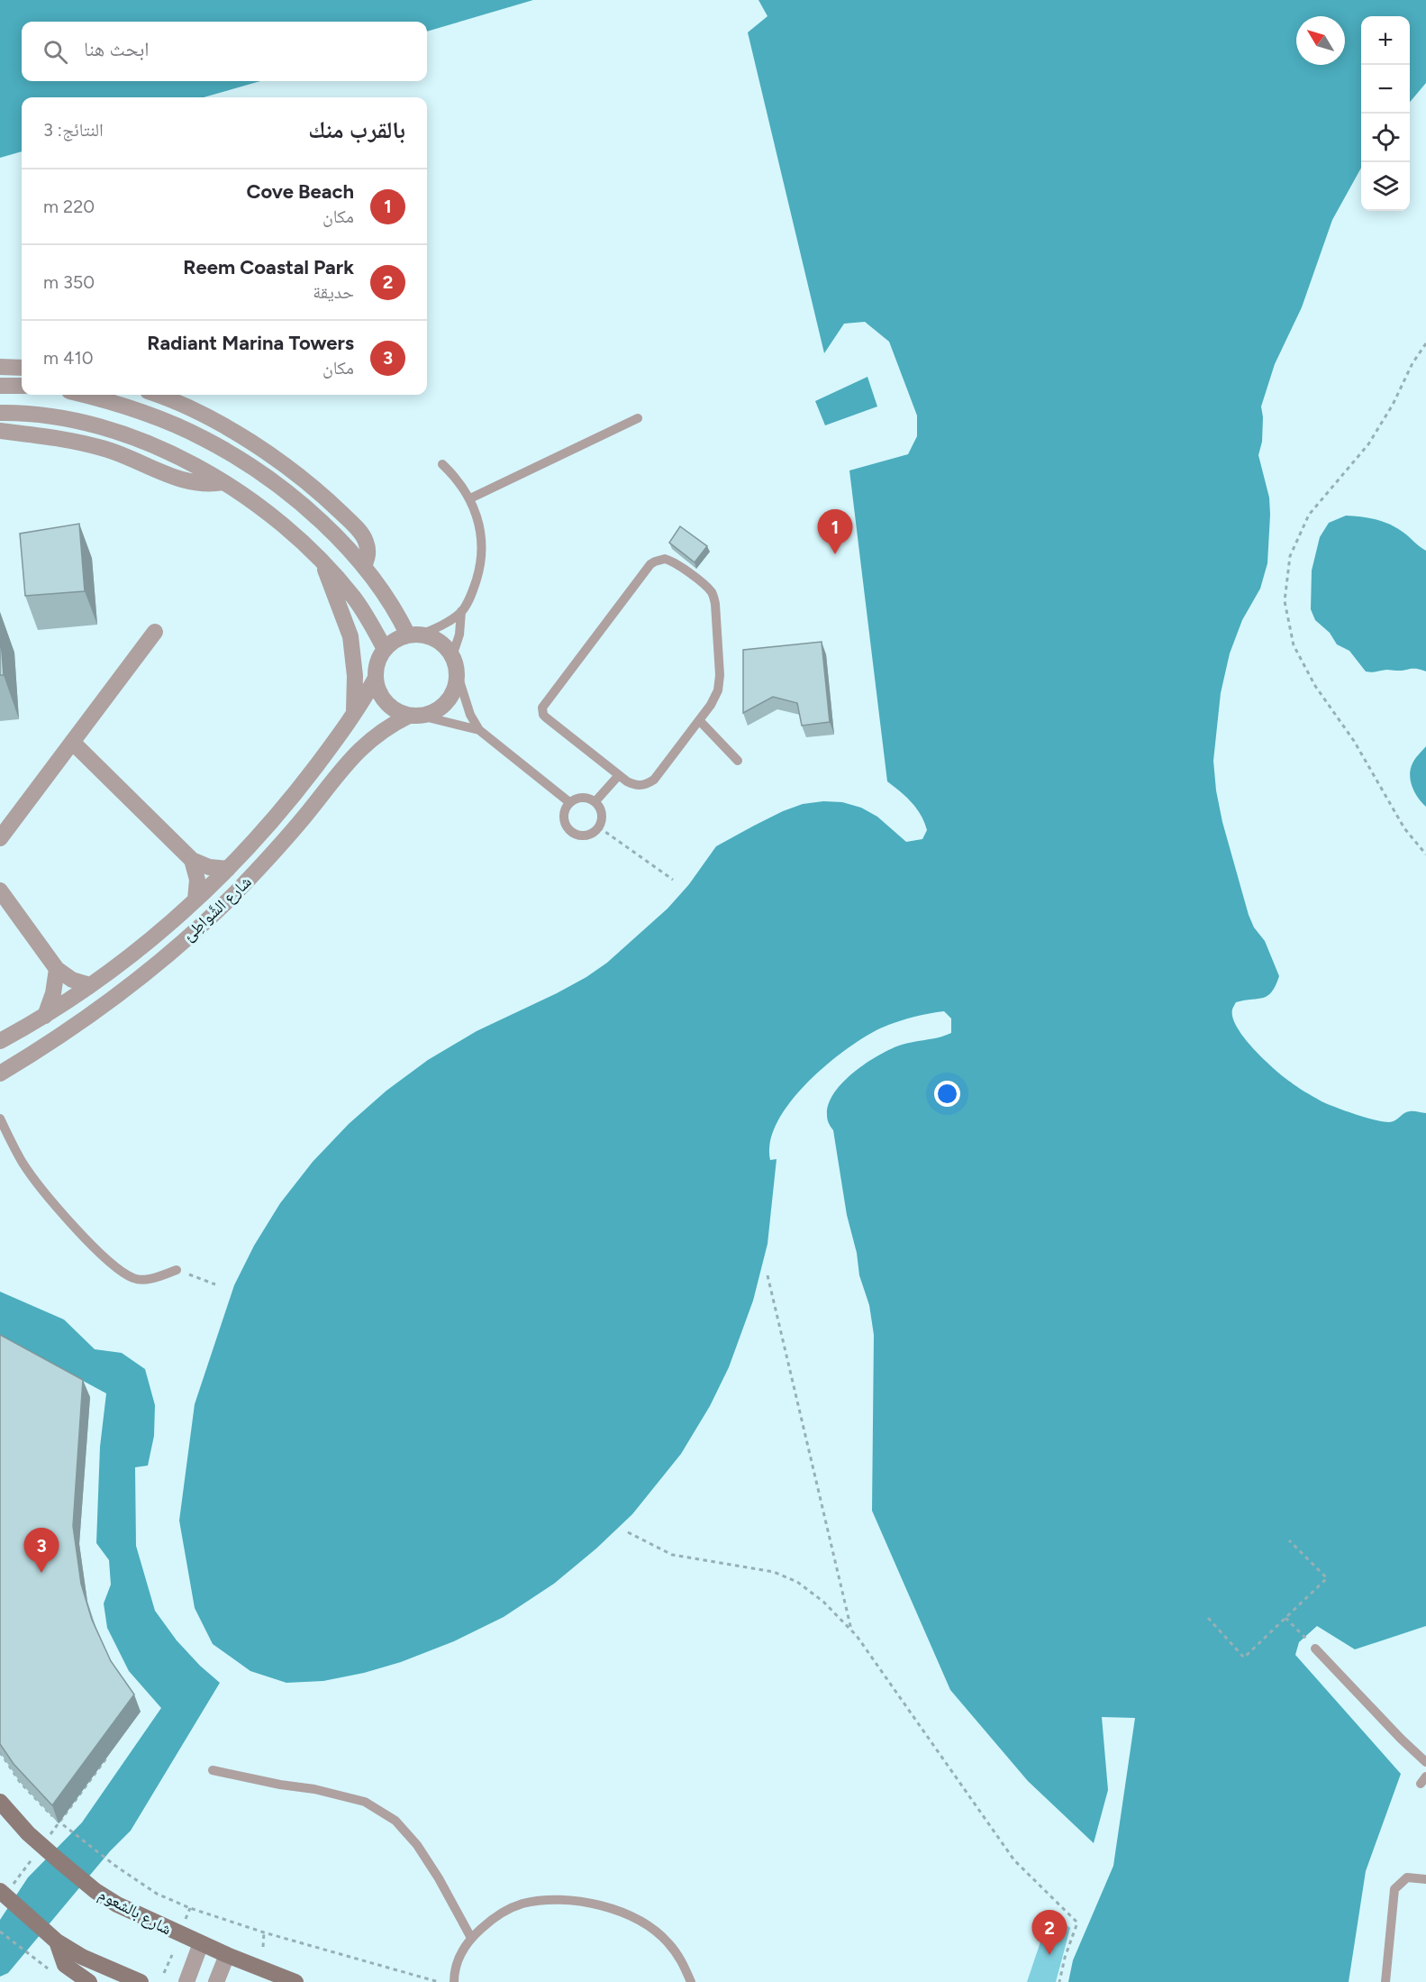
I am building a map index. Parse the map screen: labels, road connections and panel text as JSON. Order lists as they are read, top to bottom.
{
  "streets": {
    "main road": ["شارع بالشعوم"],
    "street": ["شارع الشَّواطِئ"]
  },
  "north": "top left",
  "page": {
    "map_buttons": ["+", "−"],
    "search": "ابحث هنا",
    "heading": ["بالقرب منك", "النتائج: 3"],
    "list": [
      {
        "mark": "1",
        "name": "Cove Beach",
        "note": "مكان",
        "value": "220 m"
      },
      {
        "mark": "2",
        "name": "Reem Coastal Park",
        "note": "حديقة",
        "value": "350 m"
      },
      {
        "mark": "3",
        "name": "Radiant Marina Towers",
        "note": "مكان",
        "value": "410 m"
      }
    ],
    "pins": ["1", "3", "2"]
  }
}
